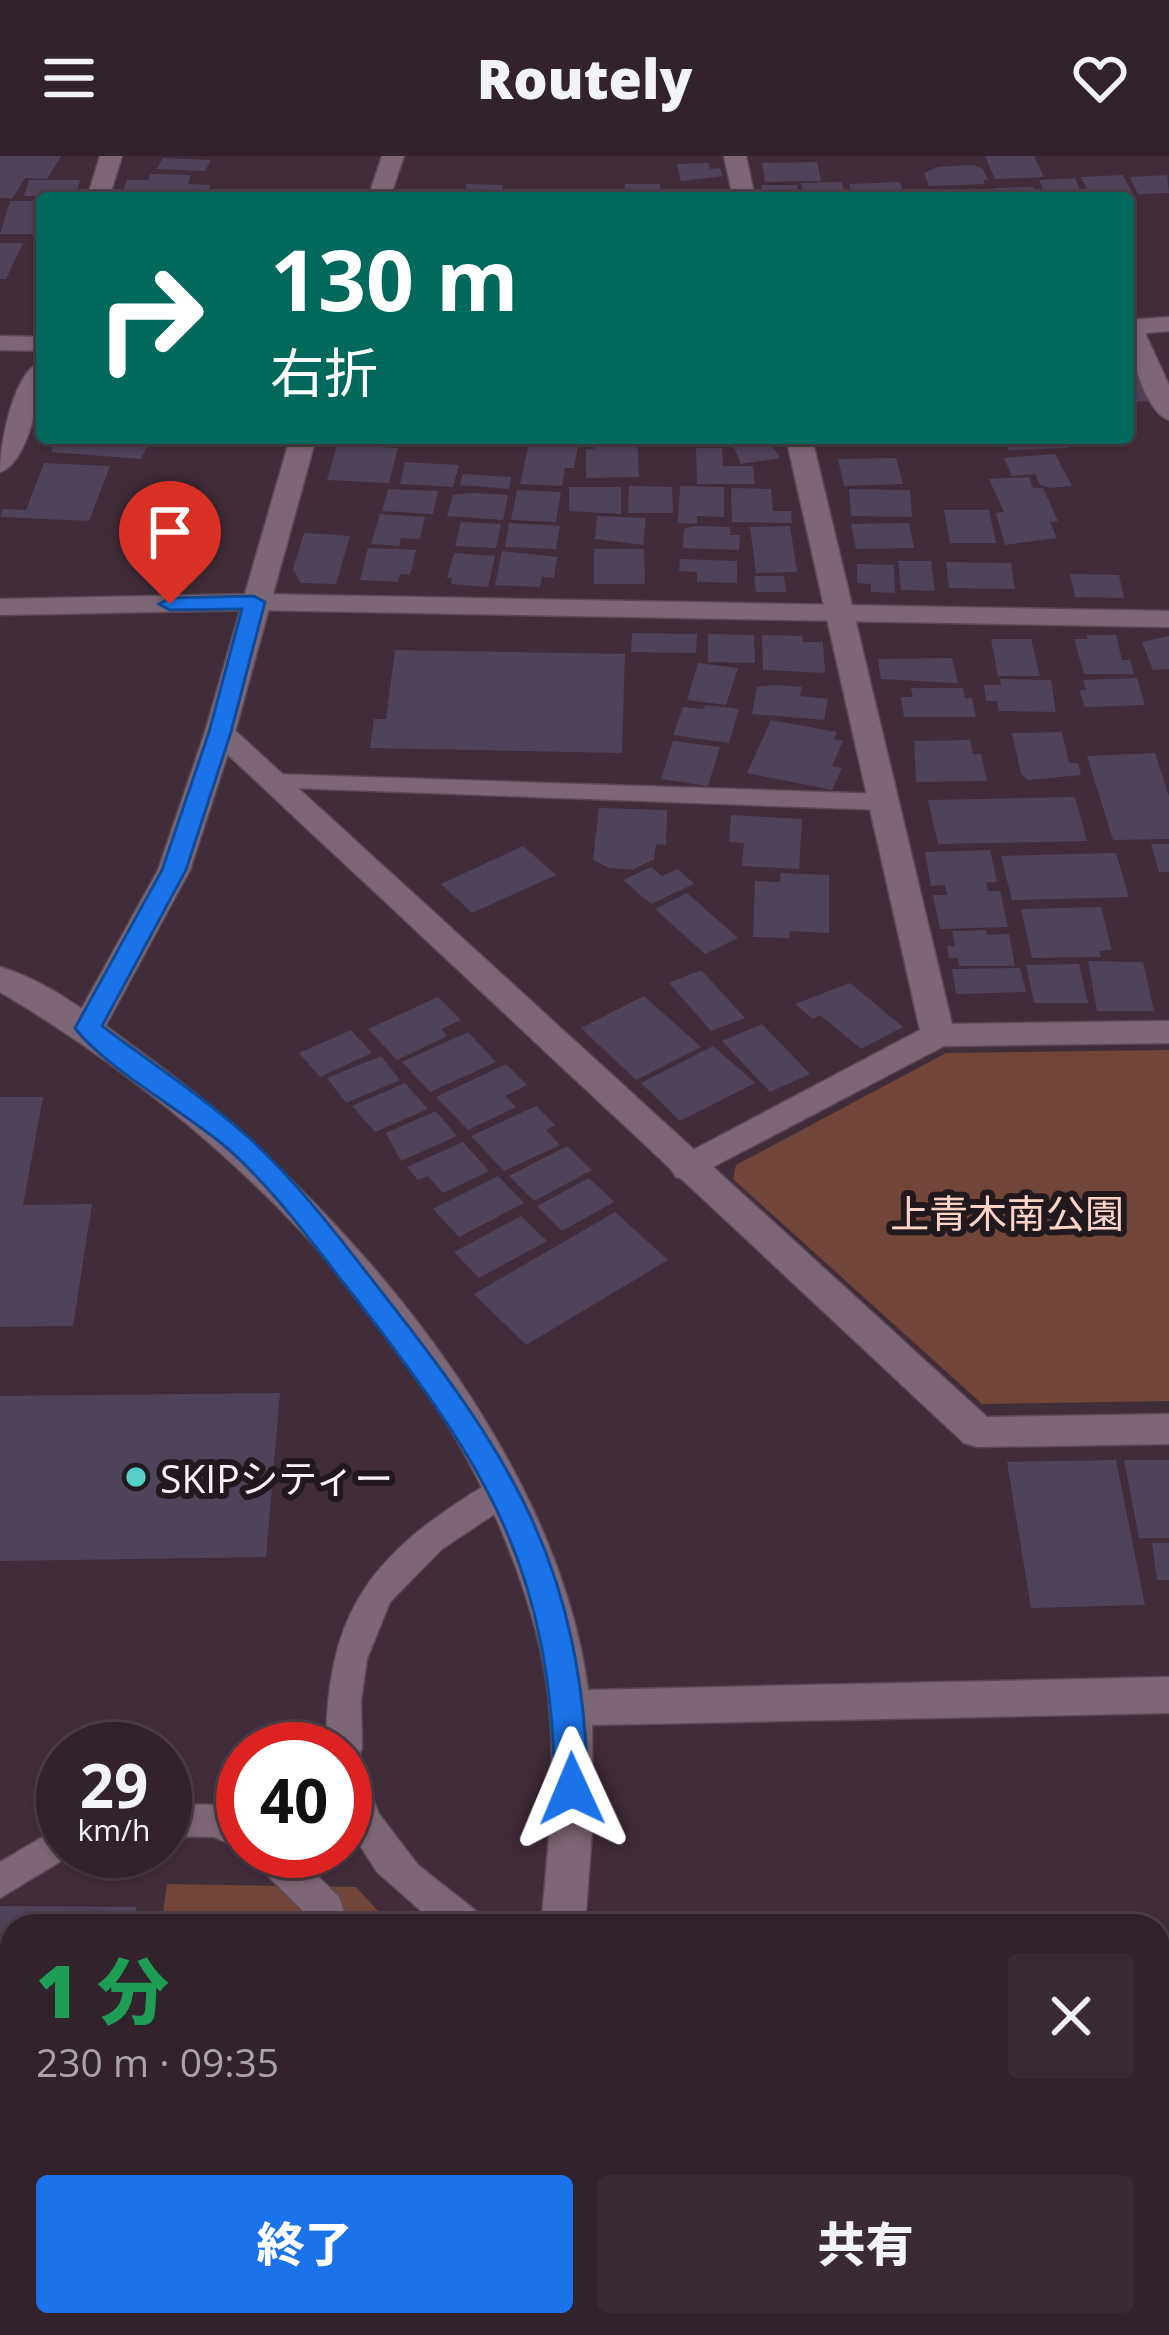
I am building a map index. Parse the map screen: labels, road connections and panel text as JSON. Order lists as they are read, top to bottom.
{
  "parks": ["上青木南公園"],
  "places": ["SKIPシティー"],
  "page": {
    "header": "Routely",
    "turn": ["130 m", "右折"],
    "speed": "29 km/h",
    "limit": "40",
    "heading": ["1 分", "230 m · 09:35"],
    "buttons": ["終了", "共有"]
  }
}
